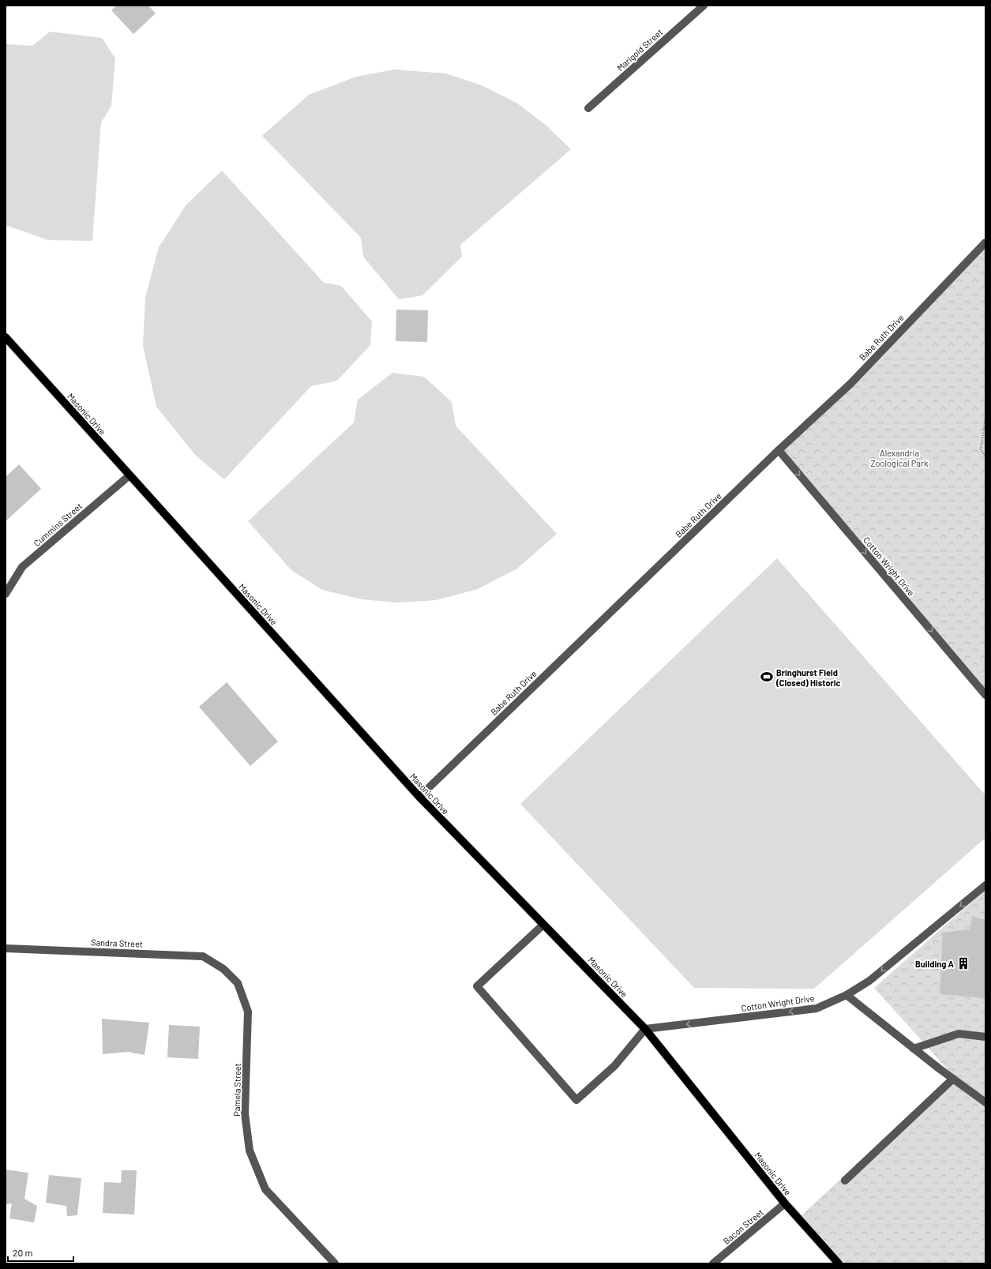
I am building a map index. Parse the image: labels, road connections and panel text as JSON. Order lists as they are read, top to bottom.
{
  "streets": {
    "main road": ["Masonic Drive"],
    "street": [
      "Marigold Street",
      "Babe Ruth Drive",
      "Cummins Street",
      "Cotton Wright Drive",
      "Sandra Street",
      "Pamela Street",
      "Bacon Street"
    ]
  },
  "crossings": [
    ["Babe Ruth Drive", "Masonic Drive"],
    ["Babe Ruth Drive", "Cotton Wright Drive"],
    ["Masonic Drive", "Cummins Street"],
    ["Masonic Drive", "Cotton Wright Drive"],
    ["Masonic Drive", "Bacon Street"],
    ["Sandra Street", "Pamela Street"]
  ],
  "parks": ["Alexandria Zoological Park"],
  "places": {
    "sports": ["Bringhurst Field (Closed) Historic"],
    "building": ["Building A"]
  },
  "scale_bar": "20 m"
}
